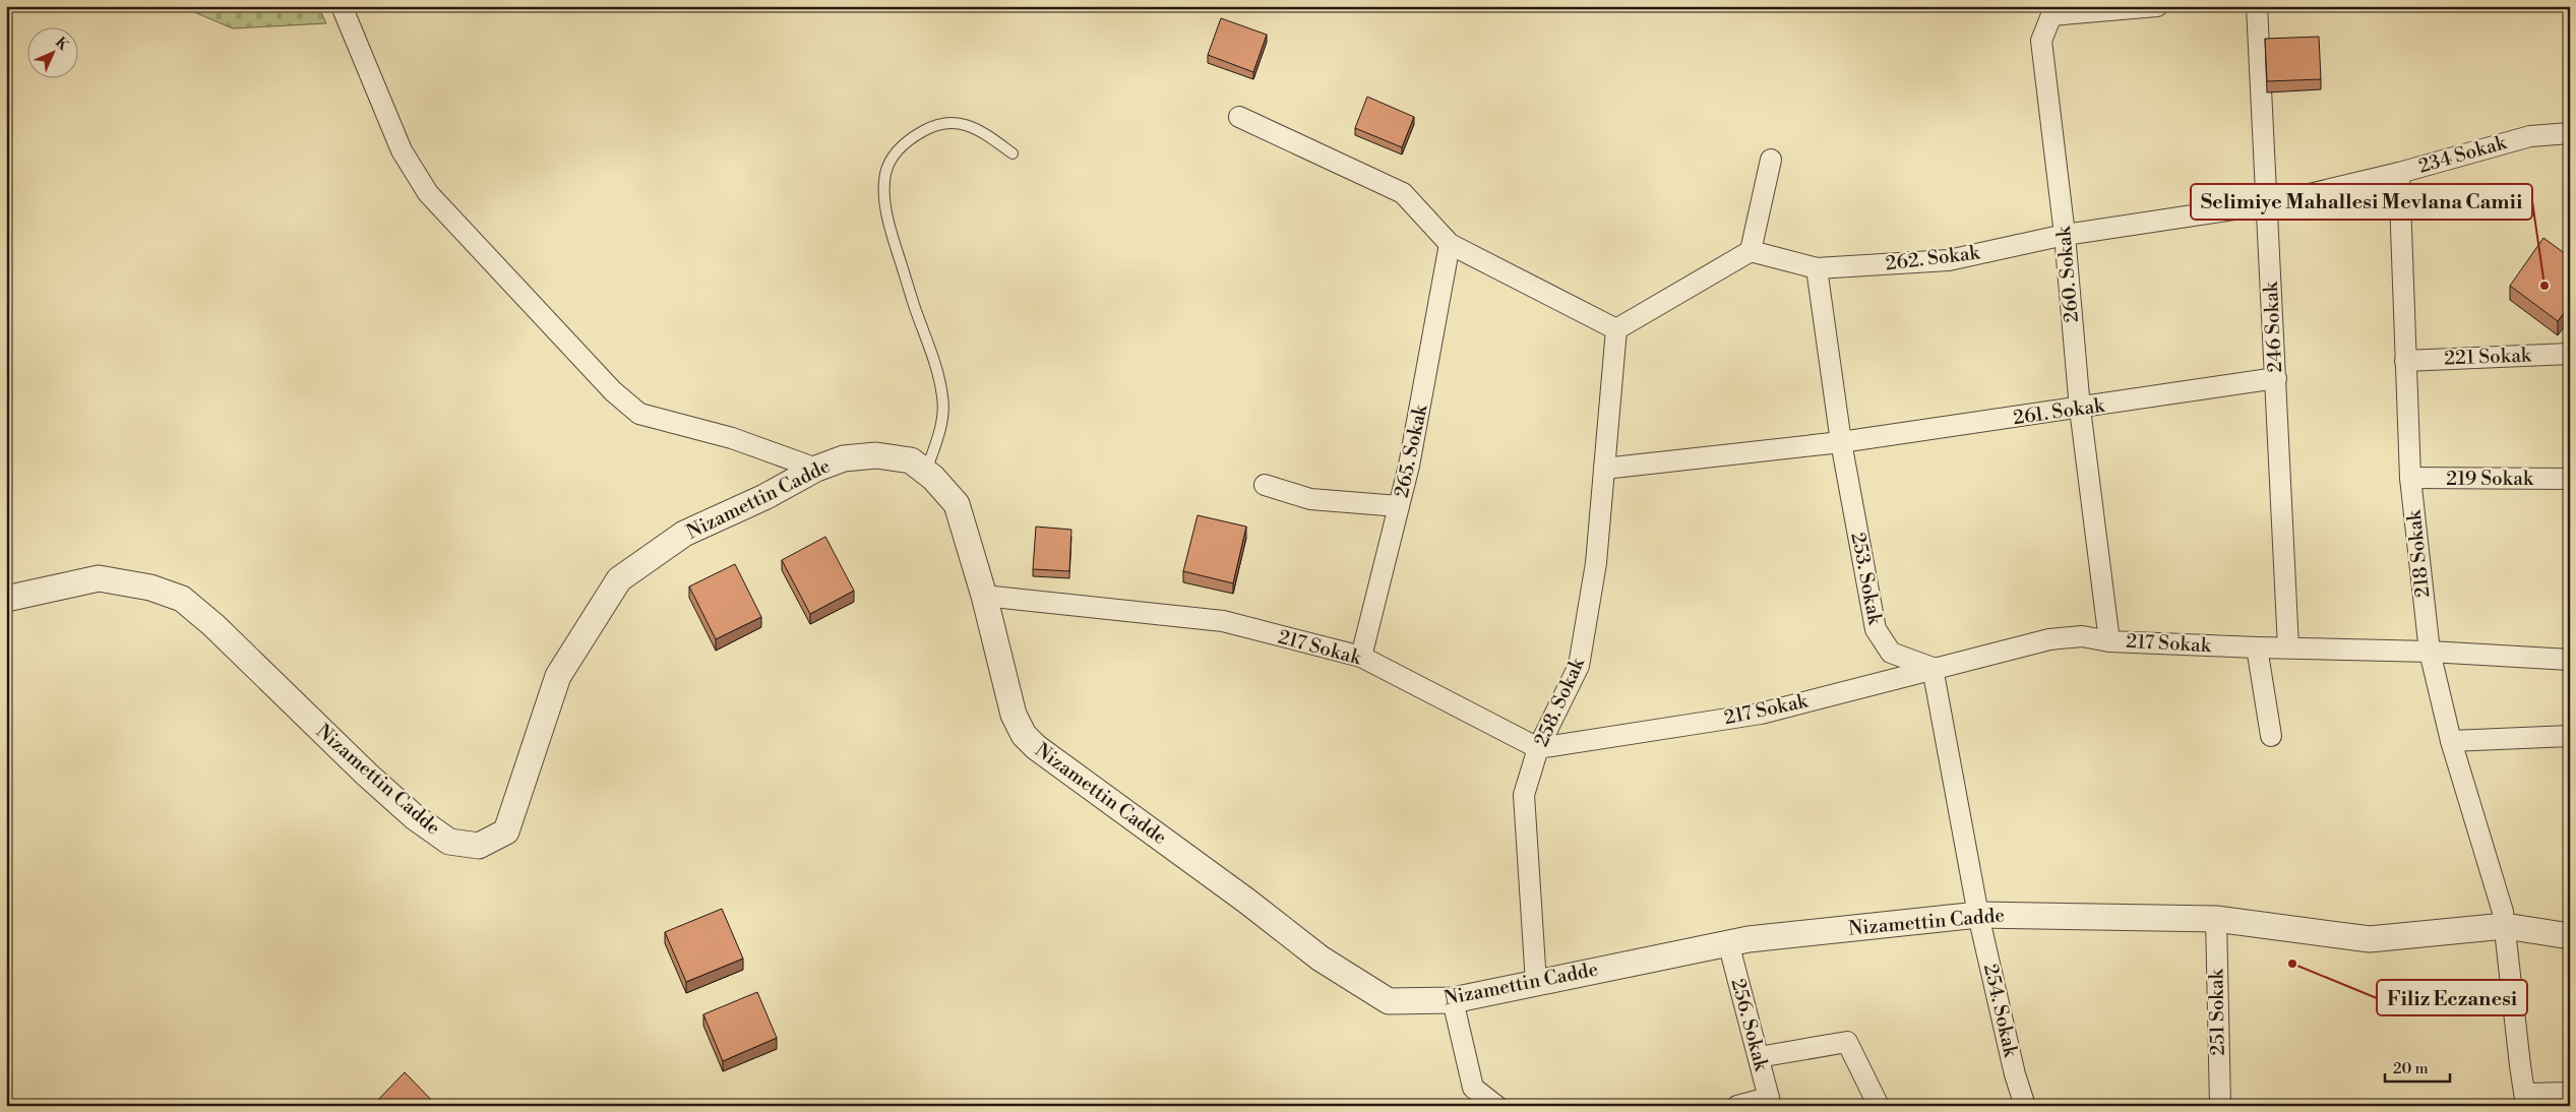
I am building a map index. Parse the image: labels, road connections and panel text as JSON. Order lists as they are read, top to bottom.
{
  "streets": {
    "street": [
      "234 Sokak",
      "262. Sokak",
      "260. Sokak",
      "246 Sokak",
      "221 Sokak",
      "261. Sokak",
      "265. Sokak",
      "219 Sokak",
      "Nizamettin Cadde",
      "218 Sokak",
      "253. Sokak",
      "217 Sokak",
      "258. Sokak",
      "254. Sokak",
      "251 Sokak",
      "256. Sokak"
    ]
  },
  "crossings": [
    ["234 Sokak", "262. Sokak"],
    ["234 Sokak", "246 Sokak"],
    ["234 Sokak", "218 Sokak"],
    ["262. Sokak", "260. Sokak"],
    ["262. Sokak", "246 Sokak"],
    ["262. Sokak", "253. Sokak"],
    ["260. Sokak", "261. Sokak"],
    ["260. Sokak", "217 Sokak"],
    ["246 Sokak", "261. Sokak"],
    ["246 Sokak", "217 Sokak"],
    ["221 Sokak", "218 Sokak"],
    ["261. Sokak", "253. Sokak"],
    ["261. Sokak", "258. Sokak"],
    ["265. Sokak", "217 Sokak"],
    ["219 Sokak", "218 Sokak"],
    ["Nizamettin Cadde", "218 Sokak"],
    ["Nizamettin Cadde", "217 Sokak"],
    ["Nizamettin Cadde", "258. Sokak"],
    ["Nizamettin Cadde", "254. Sokak"],
    ["Nizamettin Cadde", "251 Sokak"],
    ["Nizamettin Cadde", "256. Sokak"],
    ["218 Sokak", "217 Sokak"],
    ["253. Sokak", "217 Sokak"],
    ["217 Sokak", "258. Sokak"]
  ],
  "places": ["Selimiye Mahallesi Mevlana Camii", "Filiz Eczanesi"],
  "scale_bar": "20 m",
  "north": "top right"
}
